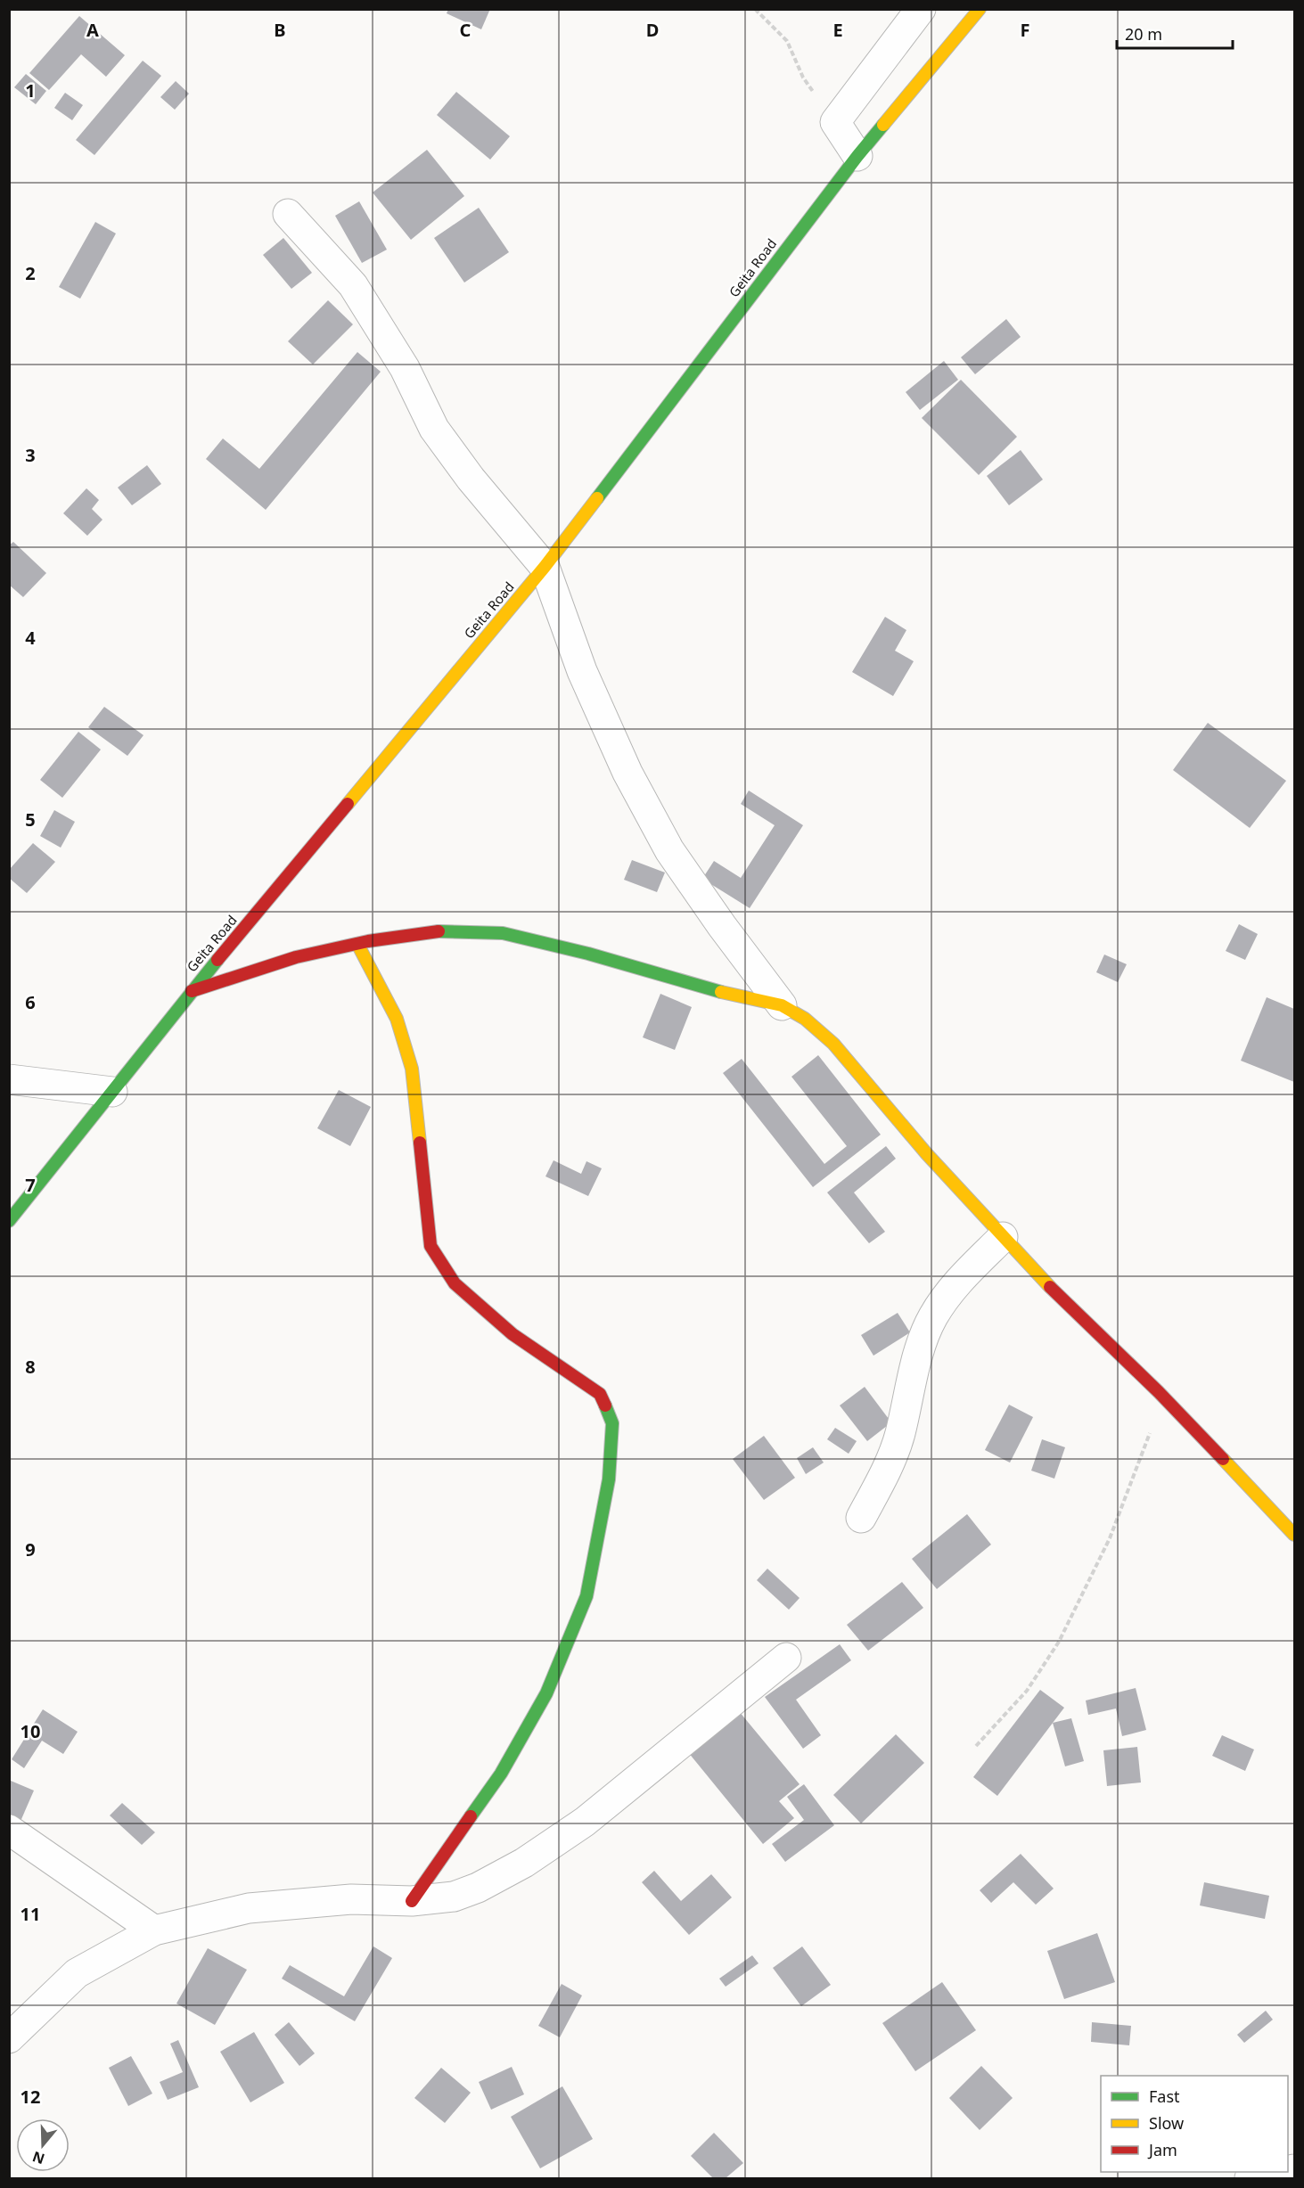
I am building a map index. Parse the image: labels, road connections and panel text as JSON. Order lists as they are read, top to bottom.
{
  "streets": {
    "main road": ["Geita Road"]
  },
  "legend": ["Fast", "Slow", "Jam"],
  "scale_bar": "20 m",
  "north": "bottom",
  "grid": {
    "columns": [
      "A",
      "B",
      "C",
      "D",
      "E",
      "F"
    ],
    "rows": [
      "1",
      "2",
      "3",
      "4",
      "5",
      "6",
      "7",
      "8",
      "9",
      "10",
      "11",
      "12"
    ]
  }
}
